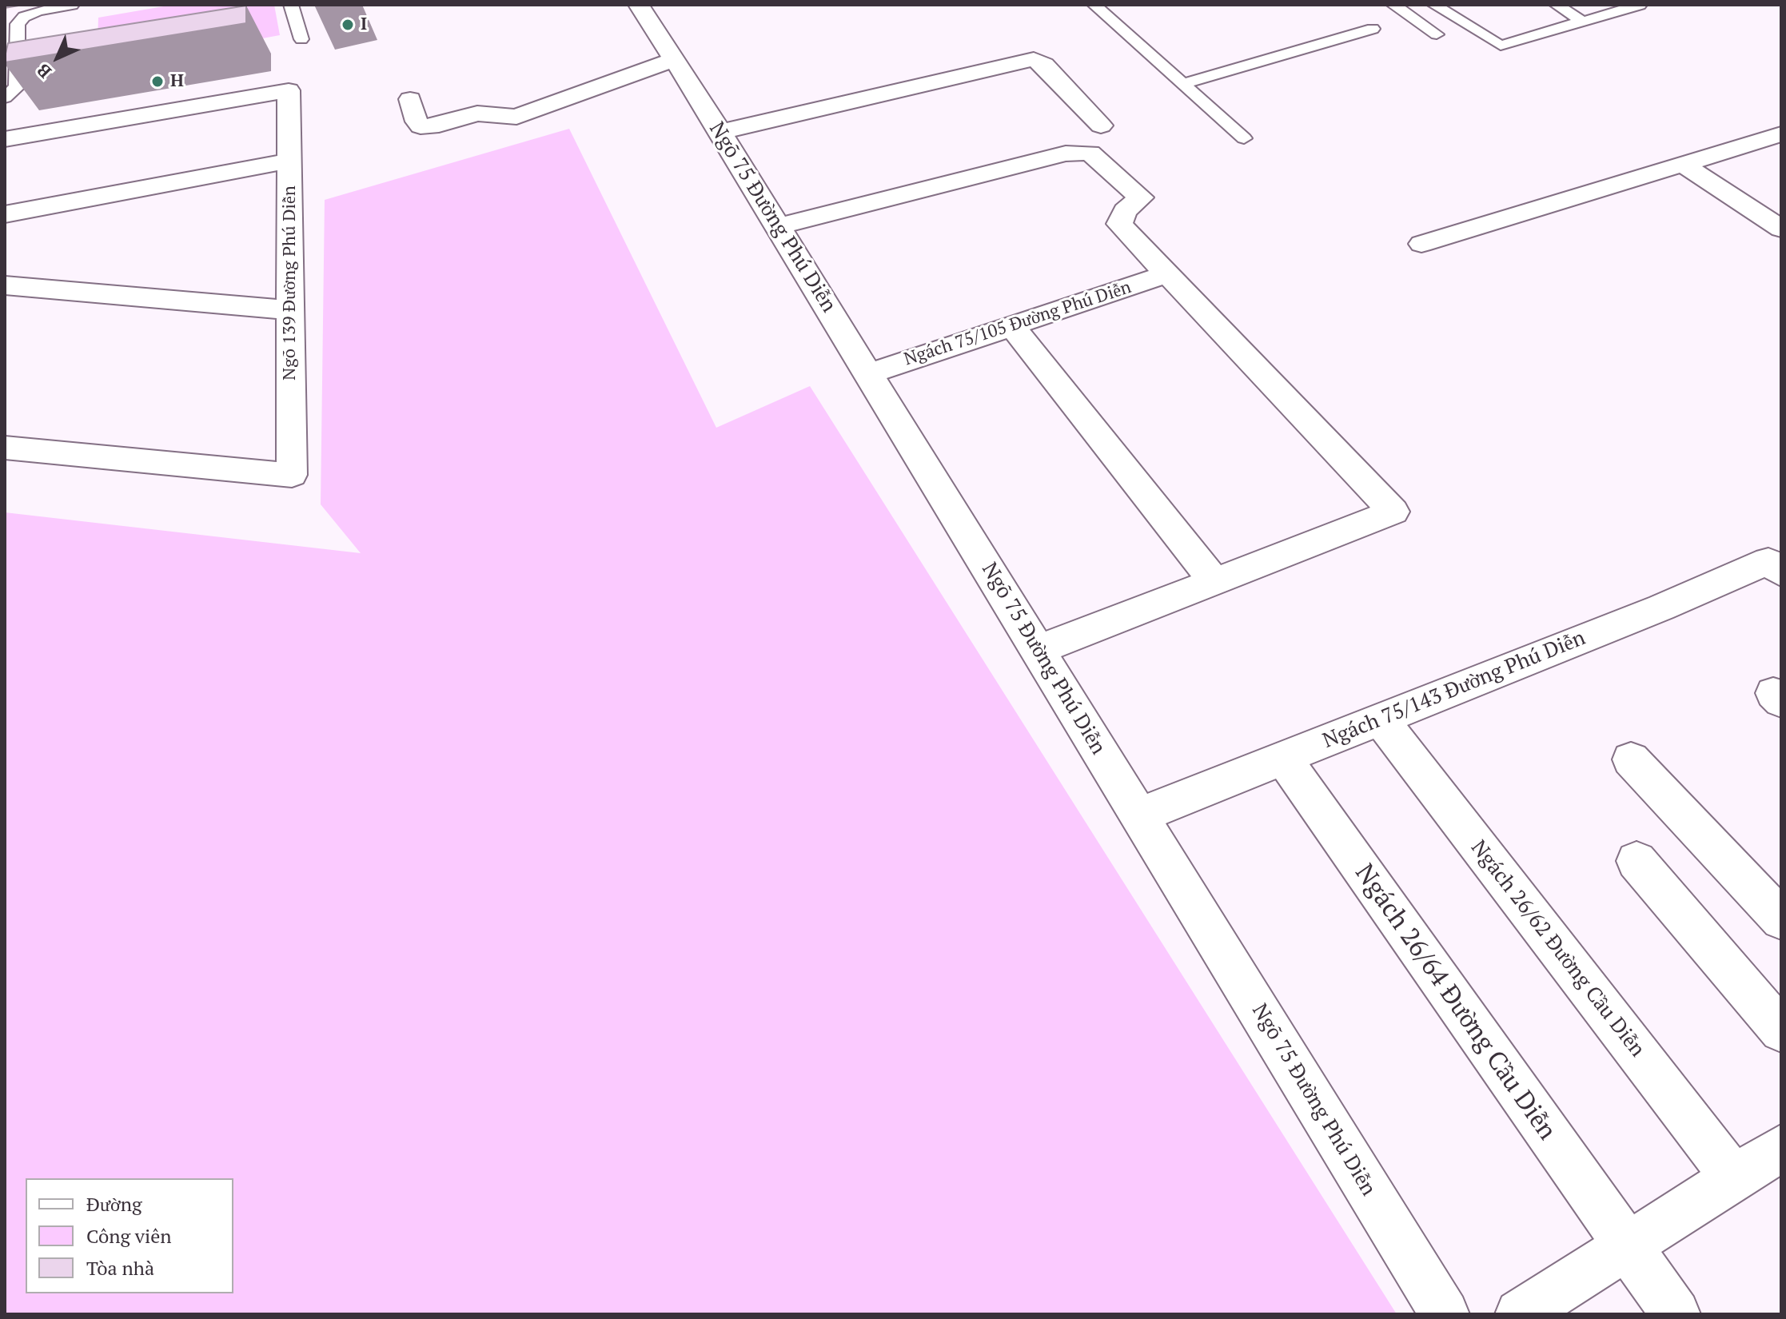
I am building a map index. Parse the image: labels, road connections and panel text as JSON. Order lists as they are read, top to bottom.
{
  "streets": {
    "street": [
      "Ngõ 75 Đường Phú Diễn",
      "Ngõ 139 Đường Phú Diễn",
      "Ngách 75/105 Đường Phú Diễn",
      "Ngách 75/143 Đường Phú Diễn",
      "Ngách 26/62 Đường Cầu Diễn",
      "Ngách 26/64 Đường Cầu Diễn"
    ]
  },
  "crossings": [
    ["Ngõ 75 Đường Phú Diễn", "Ngách 75/105 Đường Phú Diễn"],
    ["Ngõ 75 Đường Phú Diễn", "Ngách 75/143 Đường Phú Diễn"],
    ["Ngách 75/143 Đường Phú Diễn", "Ngách 26/62 Đường Cầu Diễn"],
    ["Ngách 75/143 Đường Phú Diễn", "Ngách 26/64 Đường Cầu Diễn"]
  ],
  "places": ["I", "H"],
  "legend": ["Đường", "Công viên", "Tòa nhà"],
  "north": "bottom left"
}
